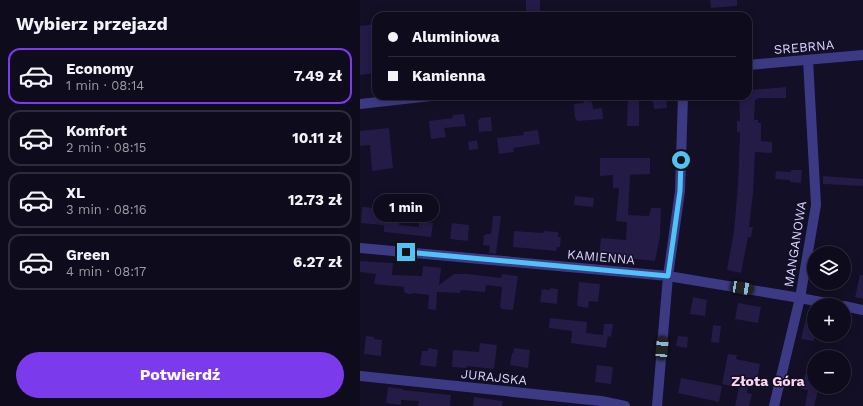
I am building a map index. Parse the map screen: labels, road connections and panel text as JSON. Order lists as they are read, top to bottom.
{
  "streets": {
    "street": [
      "SREBRNA",
      "MANGANOWA",
      "KAMIENNA",
      "JURAJSKA"
    ]
  },
  "crossings": [
    ["SREBRNA", "MANGANOWA"],
    ["MANGANOWA", "KAMIENNA"]
  ],
  "districts": ["Złota Góra"],
  "page": {
    "heading": "Wybierz przejazd",
    "banner": ["Aluminiowa", "Kamienna"],
    "list": [
      {
        "name": "Economy",
        "note": "1 min · 08:14",
        "value": "7.49 zł"
      },
      {
        "name": "Komfort",
        "note": "2 min · 08:15",
        "value": "10.11 zł"
      },
      {
        "name": "XL",
        "note": "3 min · 08:16",
        "value": "12.73 zł"
      },
      {
        "name": "Green",
        "note": "4 min · 08:17",
        "value": "6.27 zł"
      }
    ],
    "bubble": "1 min",
    "map_buttons": ["+", "−"],
    "buttons": "Potwierdź"
  }
}
